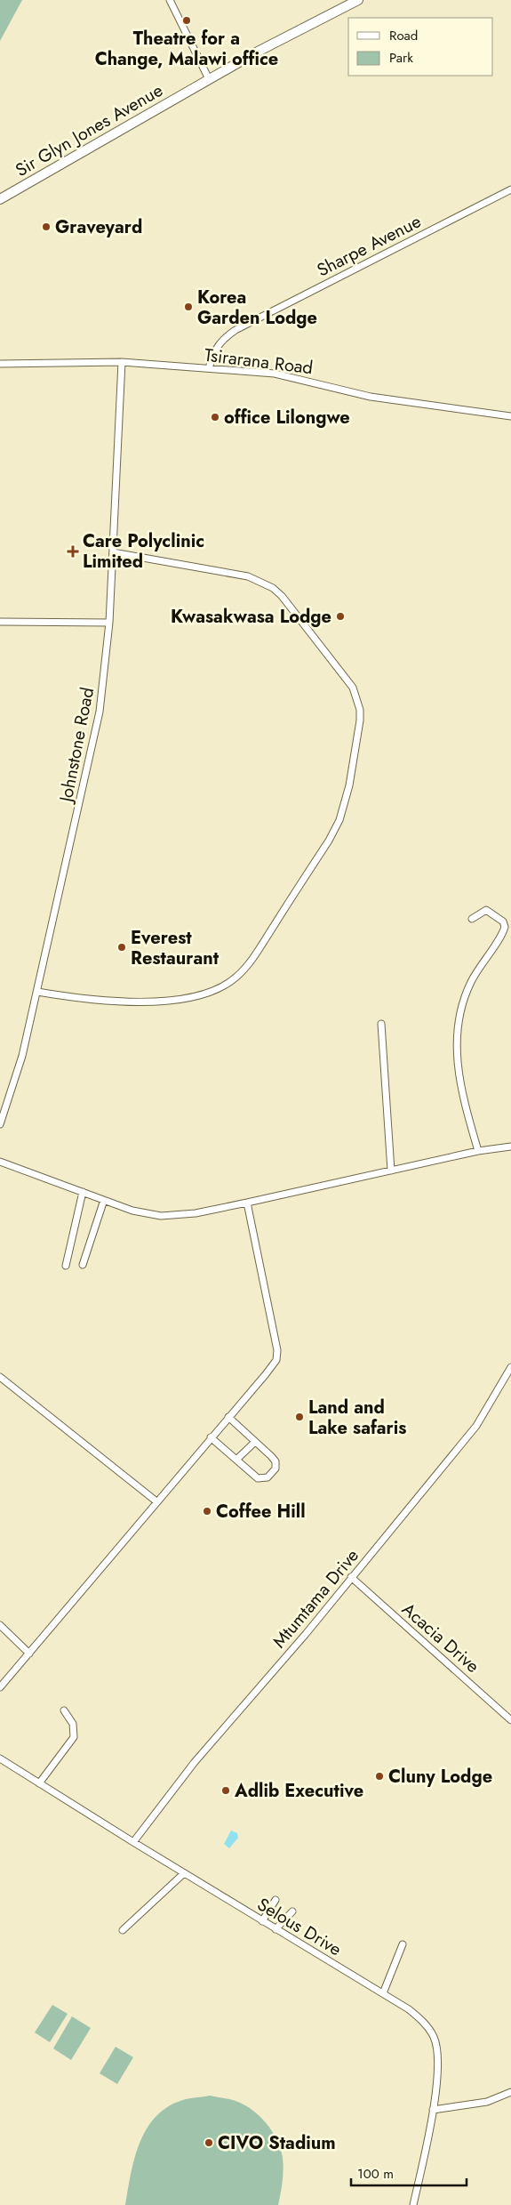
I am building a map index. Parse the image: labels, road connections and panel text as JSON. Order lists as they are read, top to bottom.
{
  "streets": {
    "main road": ["Sir Glyn Jones Avenue"],
    "street": [
      "Sharpe Avenue",
      "Tsirarana Road",
      "Johnstone Road",
      "Mtumtama Drive",
      "Acacia Drive",
      "Selous Drive"
    ]
  },
  "crossings": [
    ["Sharpe Avenue", "Tsirarana Road"],
    ["Tsirarana Road", "Johnstone Road"],
    ["Mtumtama Drive", "Acacia Drive"],
    ["Mtumtama Drive", "Selous Drive"]
  ],
  "places": {
    "other": [
      "Theatre for a Change, Malawi office",
      "Graveyard",
      "Korea Garden Lodge",
      "office Lilongwe",
      "Kwasakwasa Lodge",
      "Everest Restaurant",
      "Land and Lake safaris",
      "Coffee Hill",
      "Cluny Lodge",
      "Adlib Executive",
      "CIVO Stadium"
    ],
    "health": ["Care Polyclinic Limited"]
  },
  "legend": ["Road", "Park"],
  "scale_bar": "100 m"
}
